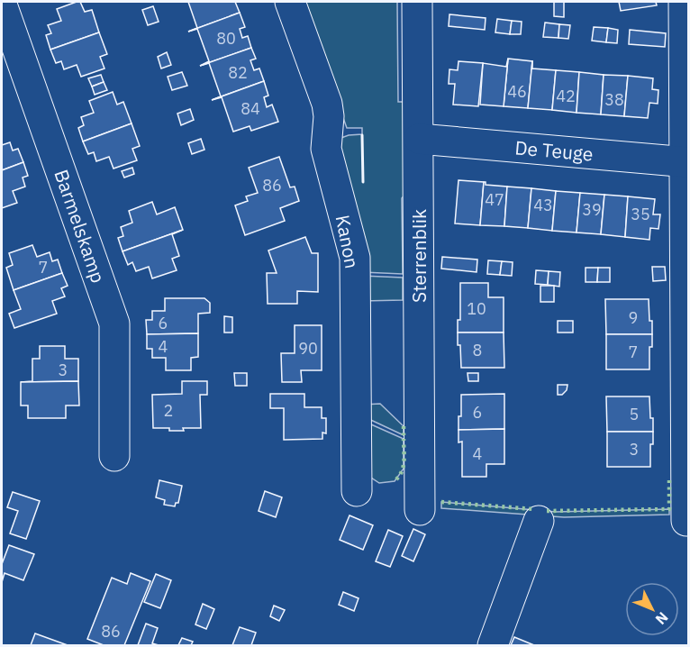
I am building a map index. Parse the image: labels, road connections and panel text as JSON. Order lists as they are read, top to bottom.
{
  "streets": {
    "street": [
      "De Teuge",
      "Barmelskamp",
      "Kanon",
      "Sterrenblik"
    ]
  },
  "crossings": [
    ["De Teuge", "Sterrenblik"]
  ],
  "house_numbers": [
    "80",
    "82",
    "46",
    "42",
    "38",
    "84",
    "86",
    "47",
    "43",
    "39",
    "35",
    "7",
    "10",
    "9",
    "6",
    "4",
    "90",
    "8",
    "7",
    "3",
    "2",
    "6",
    "5",
    "3",
    "4",
    "86"
  ],
  "north": "bottom right"
}
